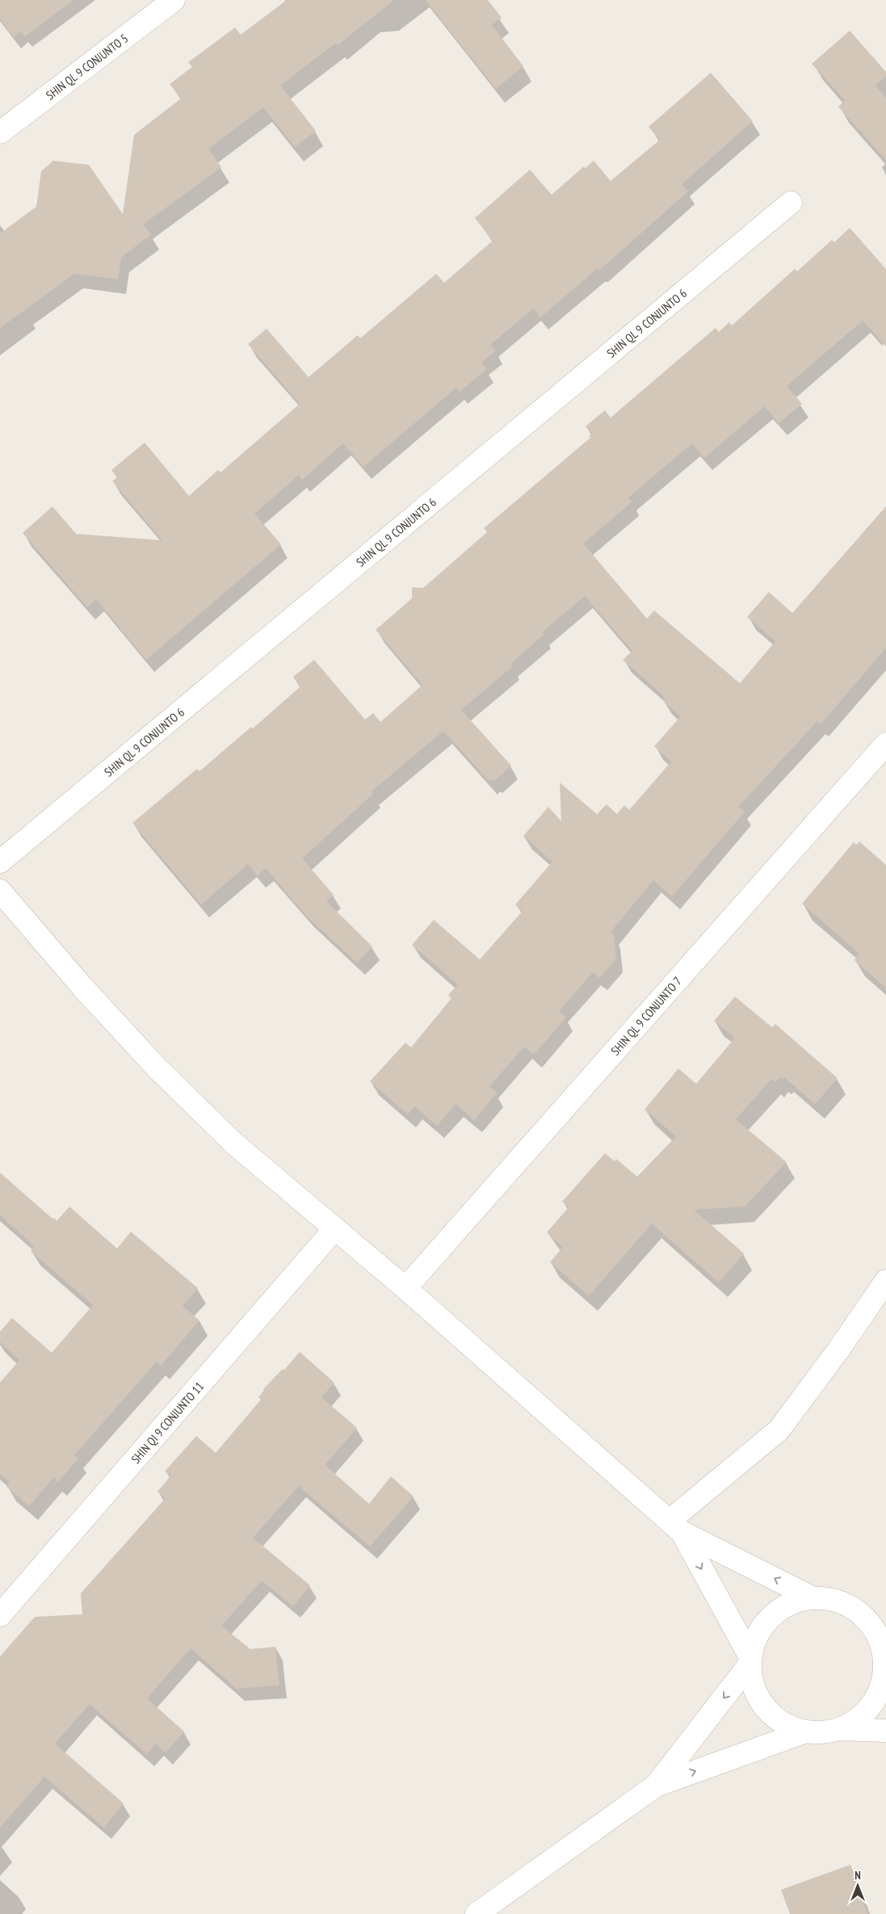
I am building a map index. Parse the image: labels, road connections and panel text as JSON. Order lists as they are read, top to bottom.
{
  "streets": {
    "street": [
      "SHIN QL 9 CONJUNTO 5",
      "SHIN QL 9 CONJUNTO 6",
      "SHIN QL 9 CONJUNTO 7",
      "SHIN QI 9 CONJUNTO 11"
    ]
  },
  "north": "top"
}
